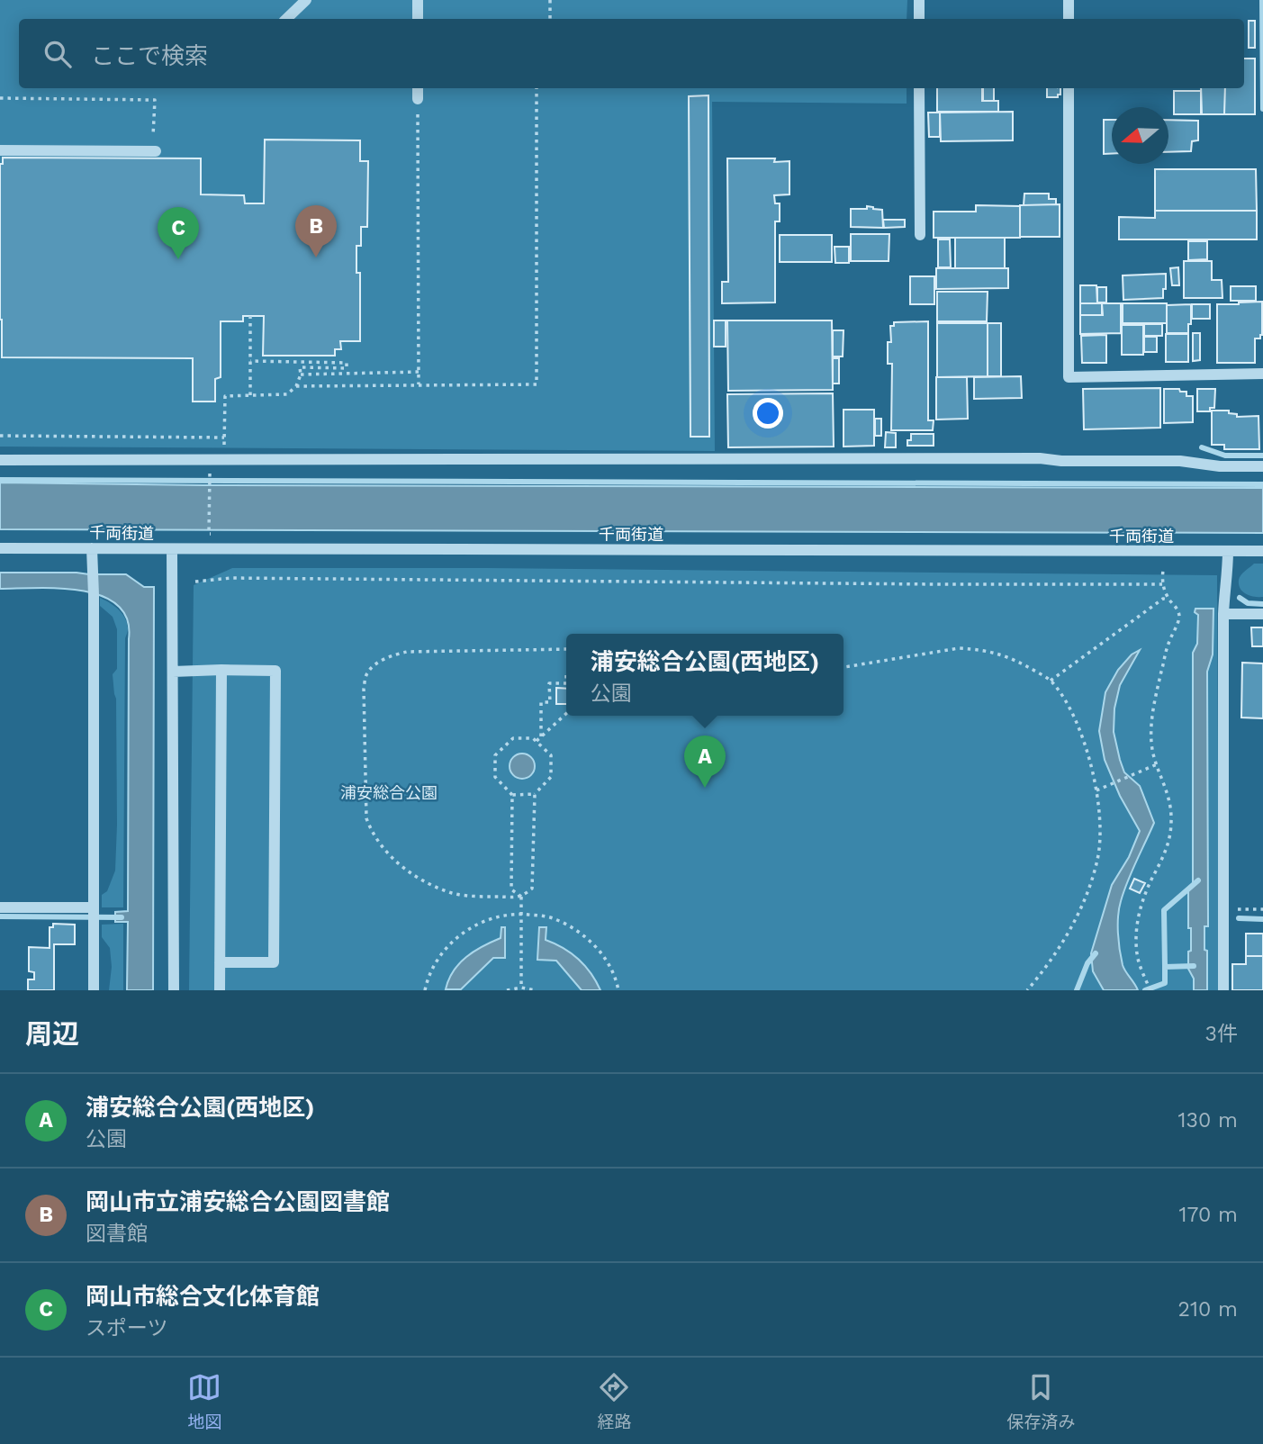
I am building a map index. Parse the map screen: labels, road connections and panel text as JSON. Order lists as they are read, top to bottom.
{
  "streets": {
    "street": ["千両街道"]
  },
  "parks": ["浦安総合公園"],
  "north": "left",
  "page": {
    "search": "ここで検索",
    "pins": ["B", "C", "A"],
    "popup": ["浦安総合公園(西地区)", "公園"],
    "heading": ["周辺", "3件"],
    "list": [
      {
        "mark": "A",
        "name": "浦安総合公園(西地区)",
        "note": "公園",
        "value": "130 m"
      },
      {
        "mark": "B",
        "name": "岡山市立浦安総合公園図書館",
        "note": "図書館",
        "value": "170 m"
      },
      {
        "mark": "C",
        "name": "岡山市総合文化体育館",
        "note": "スポーツ",
        "value": "210 m"
      }
    ],
    "nav": ["地図", "経路", "保存済み"]
  }
}
